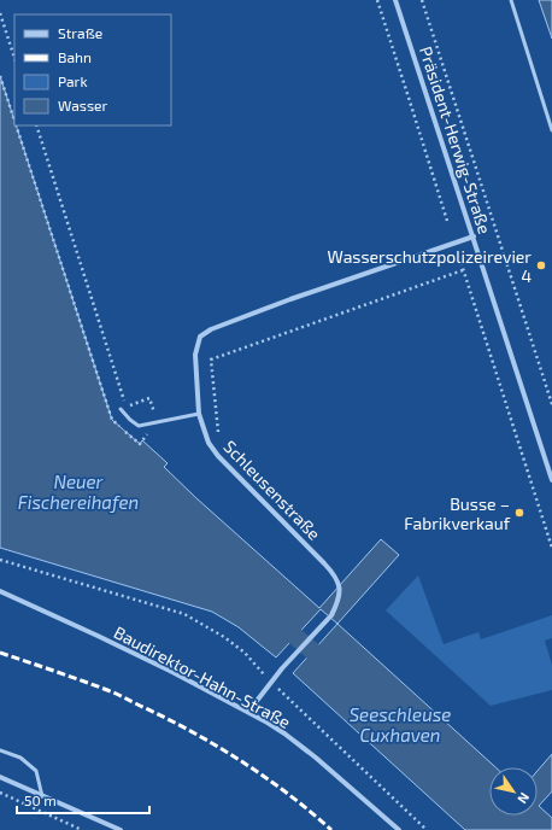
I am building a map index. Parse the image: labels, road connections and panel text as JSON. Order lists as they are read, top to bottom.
{
  "streets": {
    "street": ["Präsident-Herwig-Straße", "Schleusenstraße", "Baudirektor-Hahn-Straße"]
  },
  "crossings": [
    ["Präsident-Herwig-Straße", "Schleusenstraße"],
    ["Schleusenstraße", "Baudirektor-Hahn-Straße"]
  ],
  "water": ["Neuer Fischereihafen", "Seeschleuse Cuxhaven"],
  "places": ["Wasserschutzpolizeirevier 4", "Busse – Fabrikverkauf"],
  "legend": [
    "Straße",
    "Bahn",
    "Park",
    "Wasser"
  ],
  "scale_bar": "50 m",
  "north": "bottom right"
}
